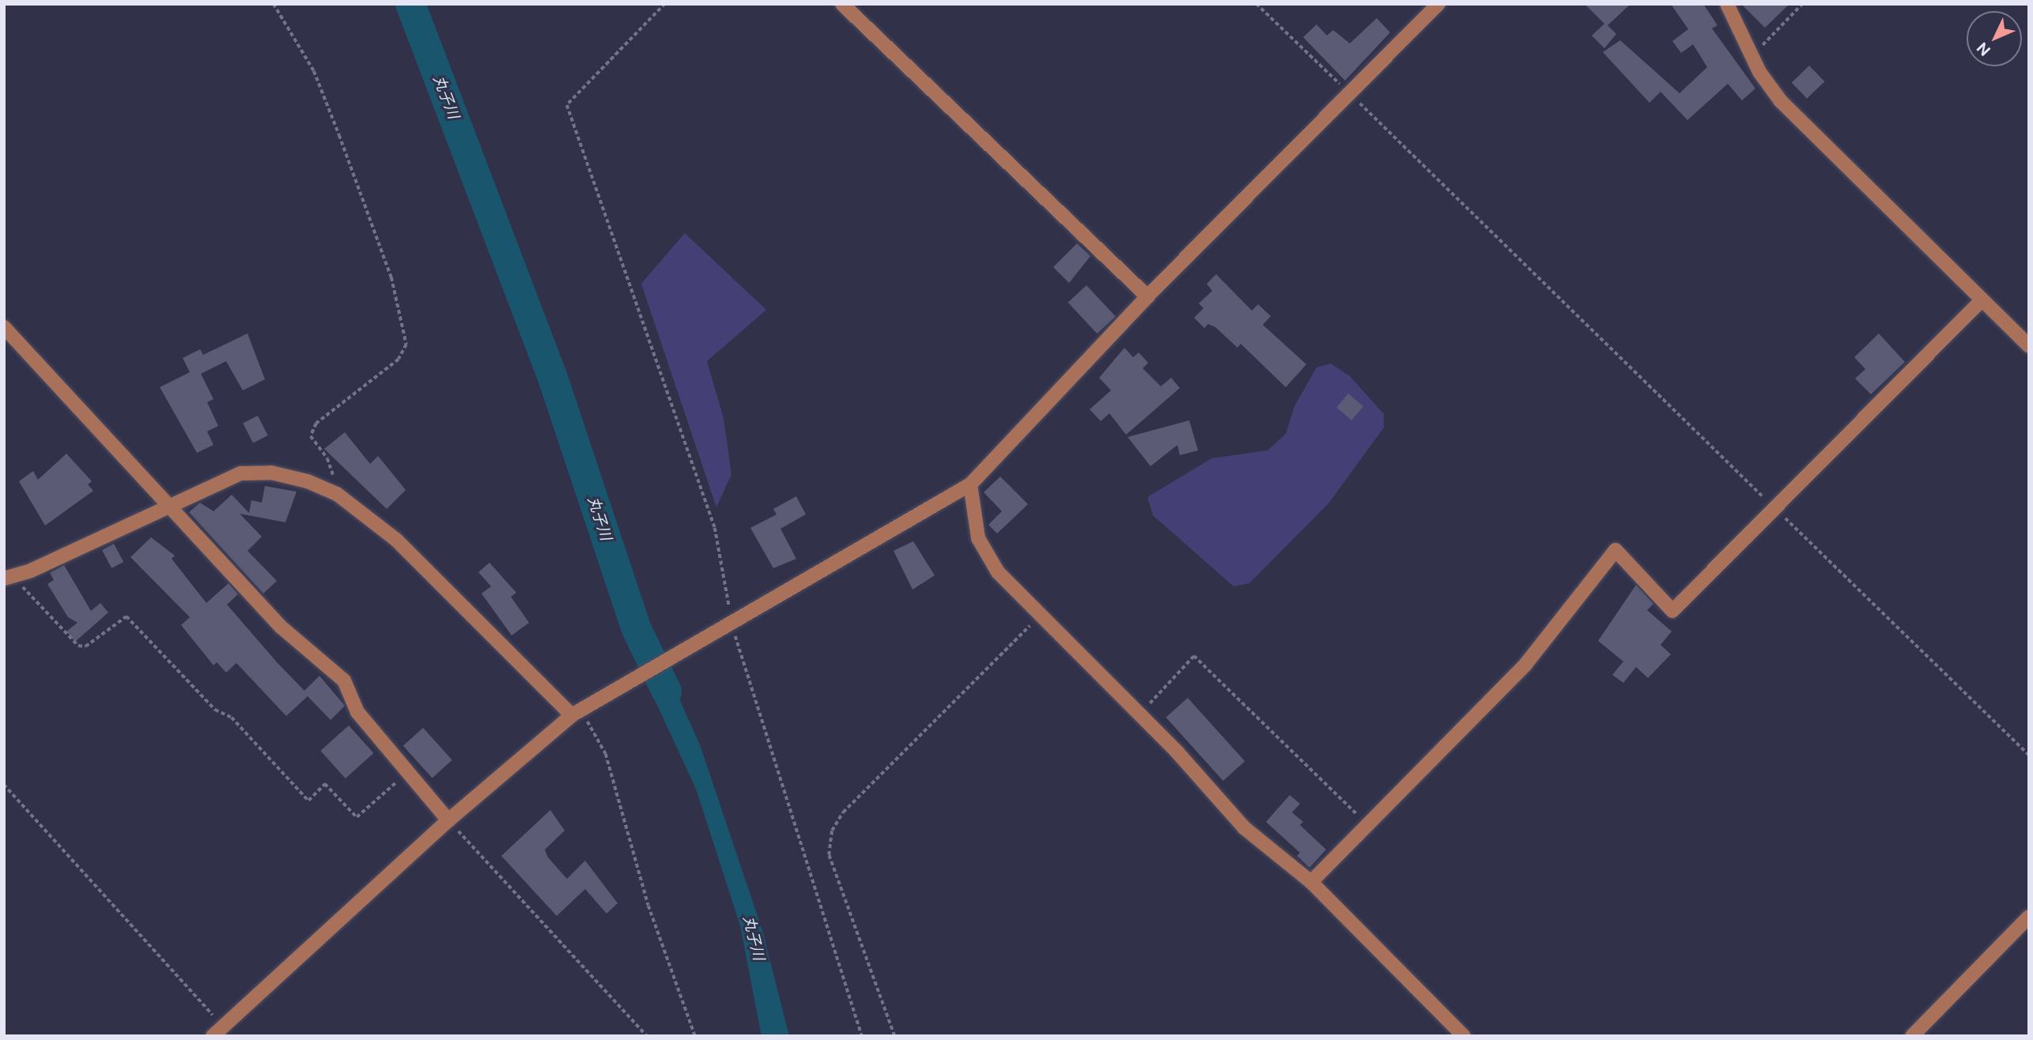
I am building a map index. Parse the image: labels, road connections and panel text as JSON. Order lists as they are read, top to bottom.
{
  "water": ["丸子川"],
  "north": "bottom left"
}
